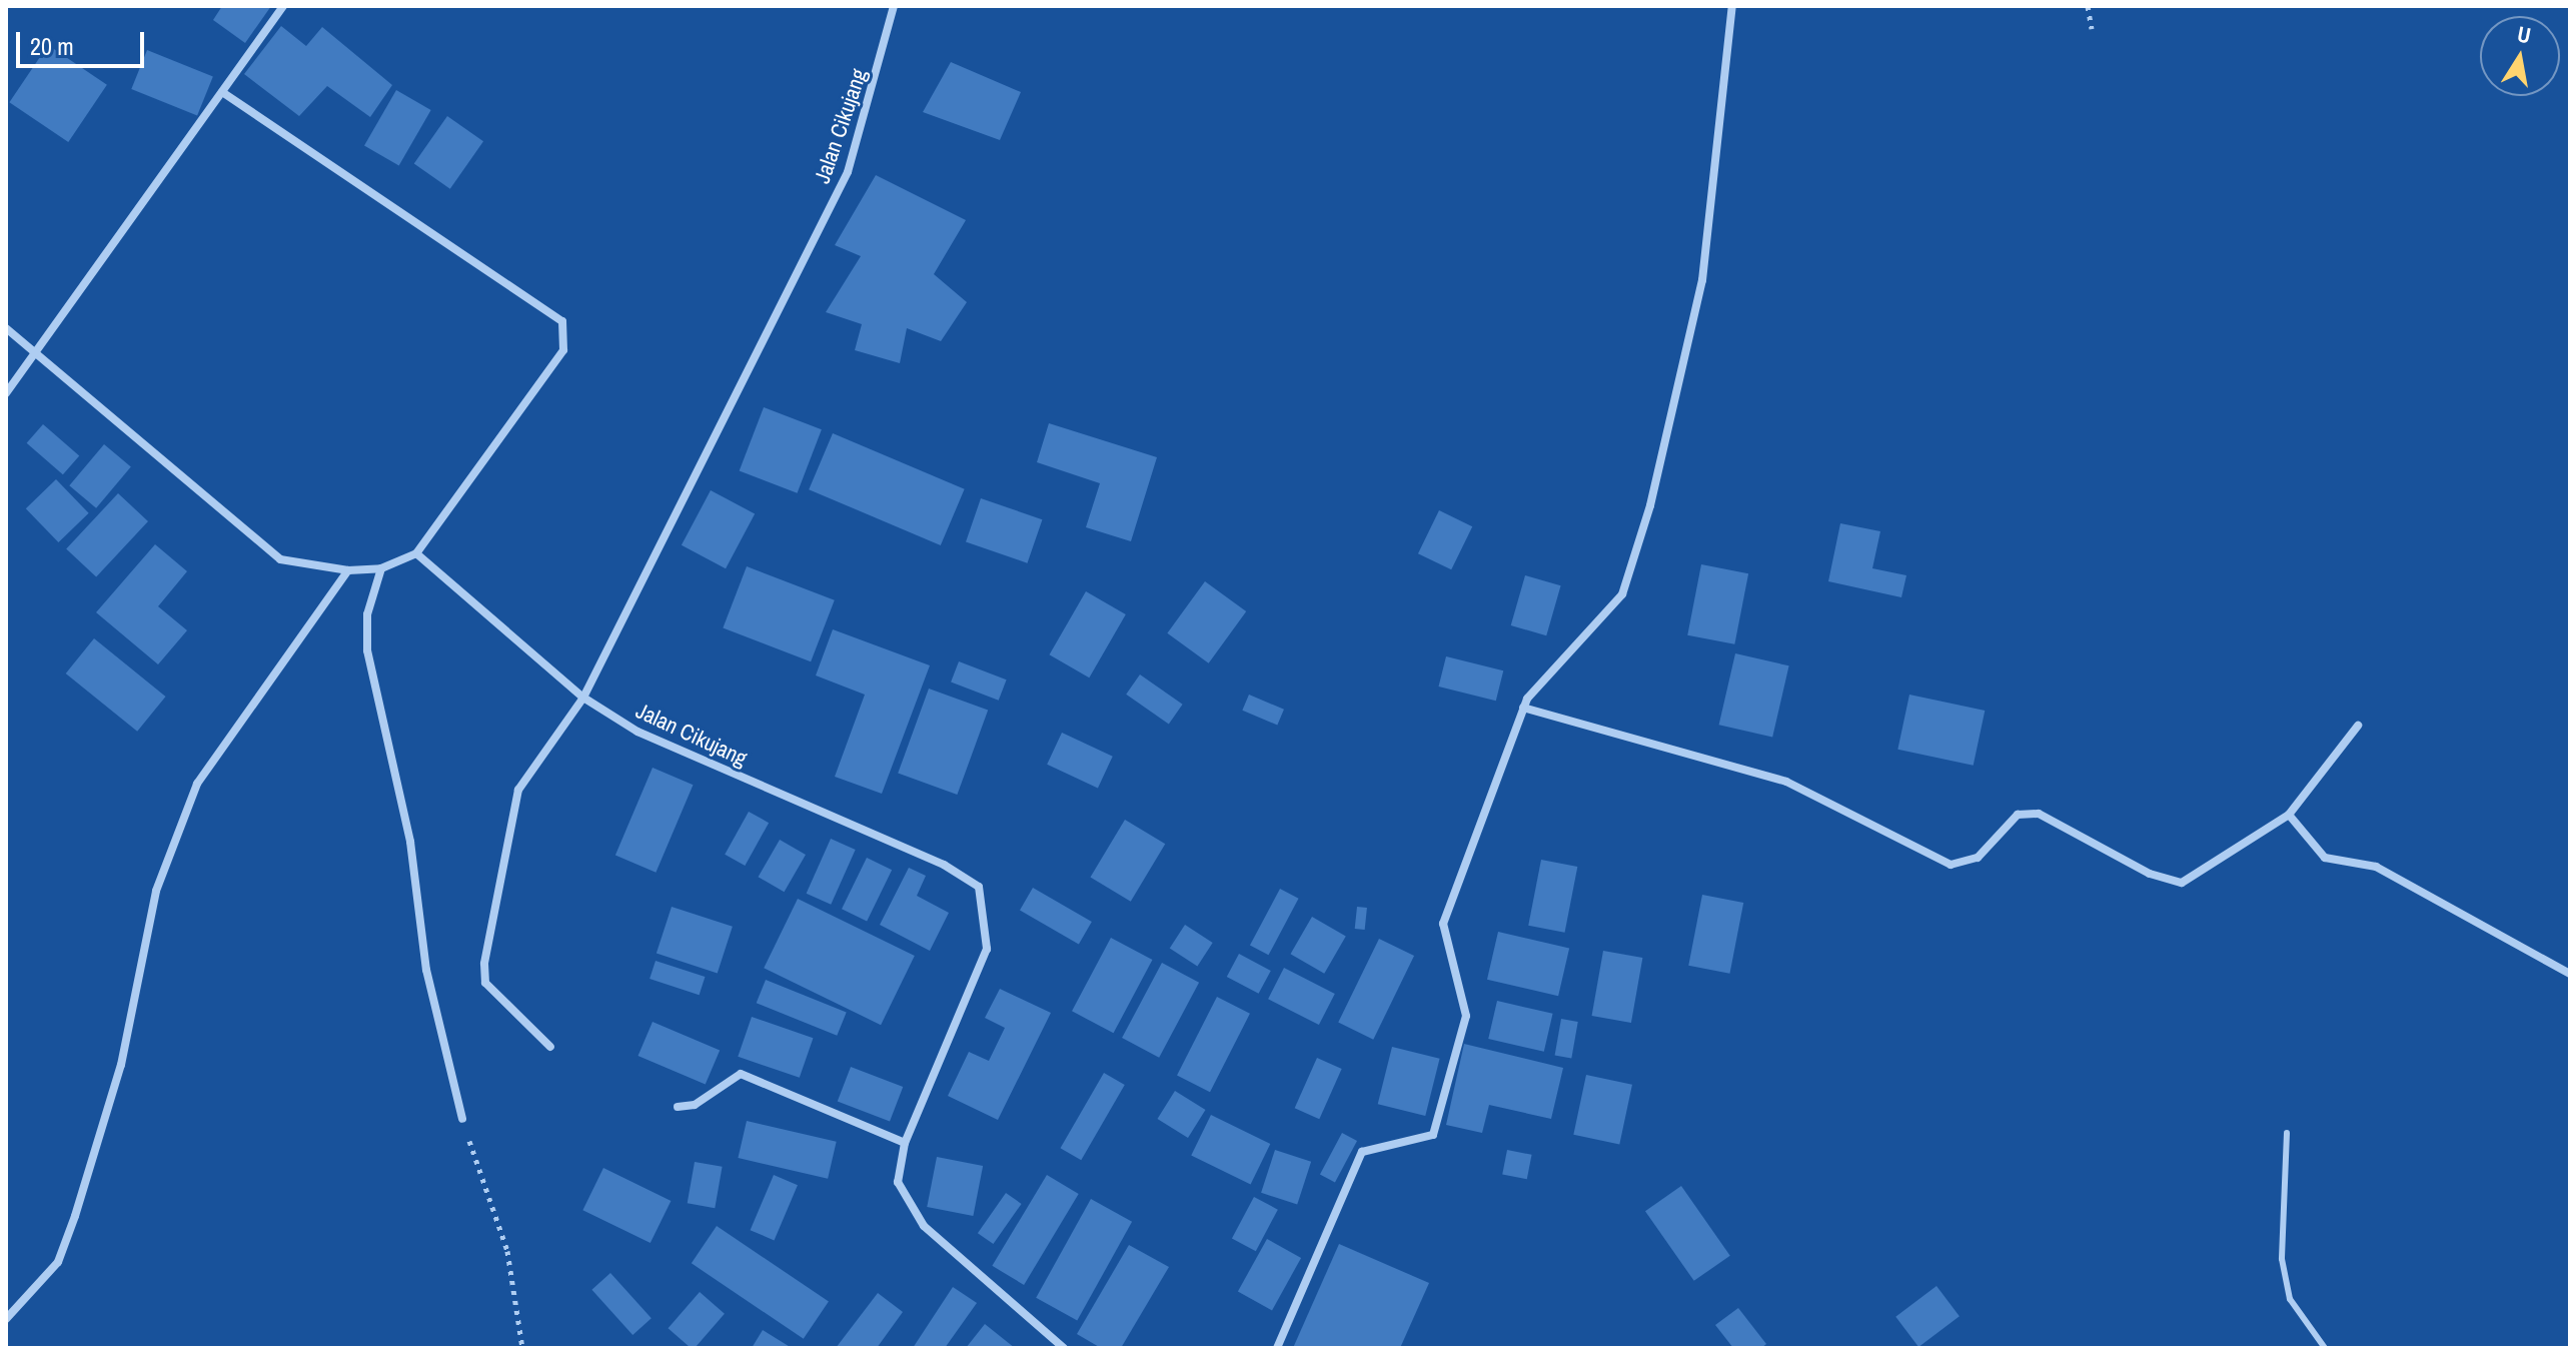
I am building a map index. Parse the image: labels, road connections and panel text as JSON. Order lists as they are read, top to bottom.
{
  "streets": {
    "street": ["Jalan Cikujang"]
  },
  "scale_bar": "20 m",
  "north": "top"
}
